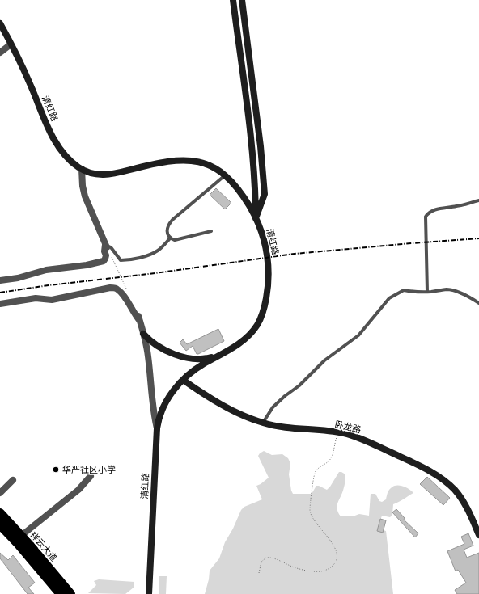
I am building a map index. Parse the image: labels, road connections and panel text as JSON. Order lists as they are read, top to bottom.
{
  "streets": {
    "highway": ["祥云大道"],
    "main road": ["清红路", "卧龙路"]
  },
  "crossings": [
    ["清红路", "卧龙路"]
  ],
  "places": ["华严社区小学"]
}
